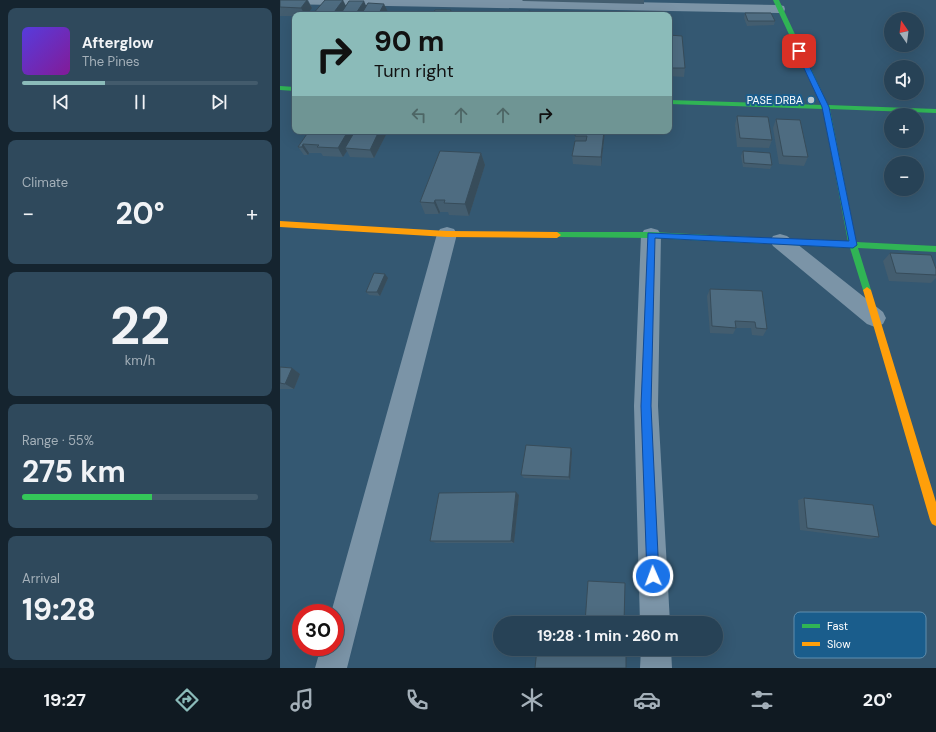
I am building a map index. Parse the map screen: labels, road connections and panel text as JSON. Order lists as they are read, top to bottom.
{
  "places": ["PASE DRBA"],
  "legend": ["Fast", "Slow"],
  "north": "top",
  "page": {
    "map_buttons": ["+", "−"],
    "turn": ["90 m", "Turn right"],
    "song": ["Afterglow", "The Pines"],
    "tile": [
      "Climate",
      ["22", "km/h"],
      ["Range · 55%", "275 km"],
      ["Arrival", "19:28"]
    ],
    "heat": ["−", "20°", "+"],
    "limit": "30",
    "trip": "19:28 · 1 min · 260 m",
    "tabs": ["19:27", "20°"]
  }
}
